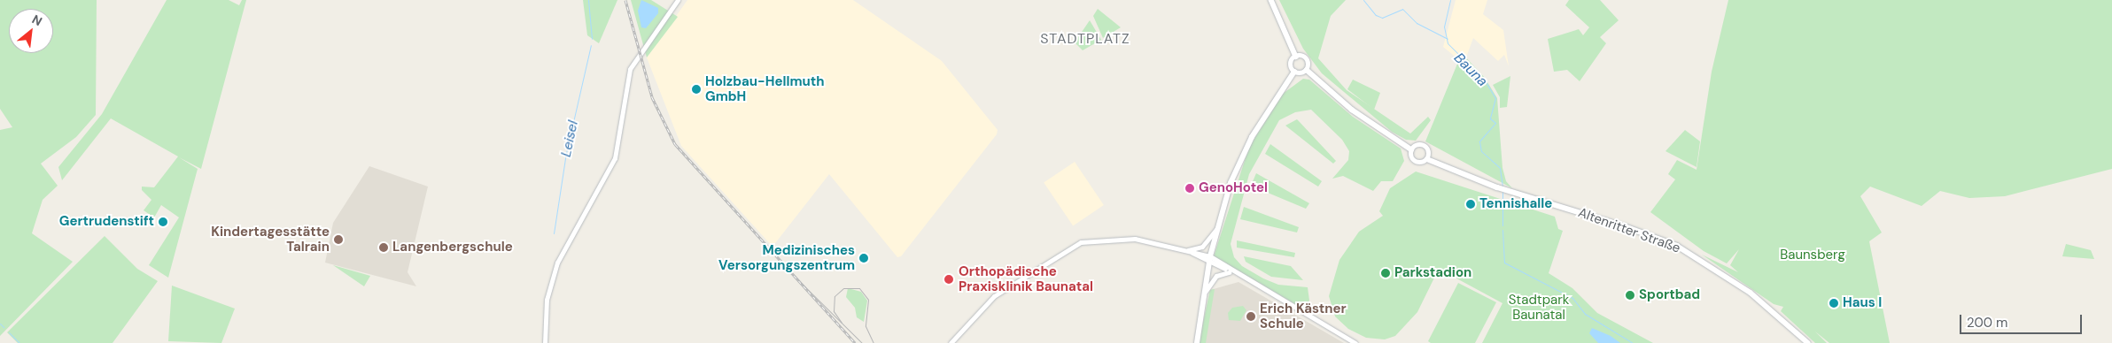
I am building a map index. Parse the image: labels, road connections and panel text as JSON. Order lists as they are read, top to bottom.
{
  "streets": {
    "main road": ["Altenritter Straße"]
  },
  "districts": ["STADTPLATZ"],
  "water": ["Bauna", "Leisel"],
  "parks": ["Baunsberg", "Stadtpark Baunatal"],
  "places": [
    "Holzbau-Hellmuth GmbH",
    "GenoHotel",
    "Tennishalle",
    "Gertrudenstift",
    "Kindertagesstätte Talrain",
    "Langenbergschule",
    "Medizinisches Versorgungszentrum",
    "Parkstadion",
    "Orthopädische Praxisklinik Baunatal",
    "Sportbad",
    "Haus I",
    "Erich Kästner Schule"
  ],
  "scale_bar": "200 m",
  "north": "top right"
}
